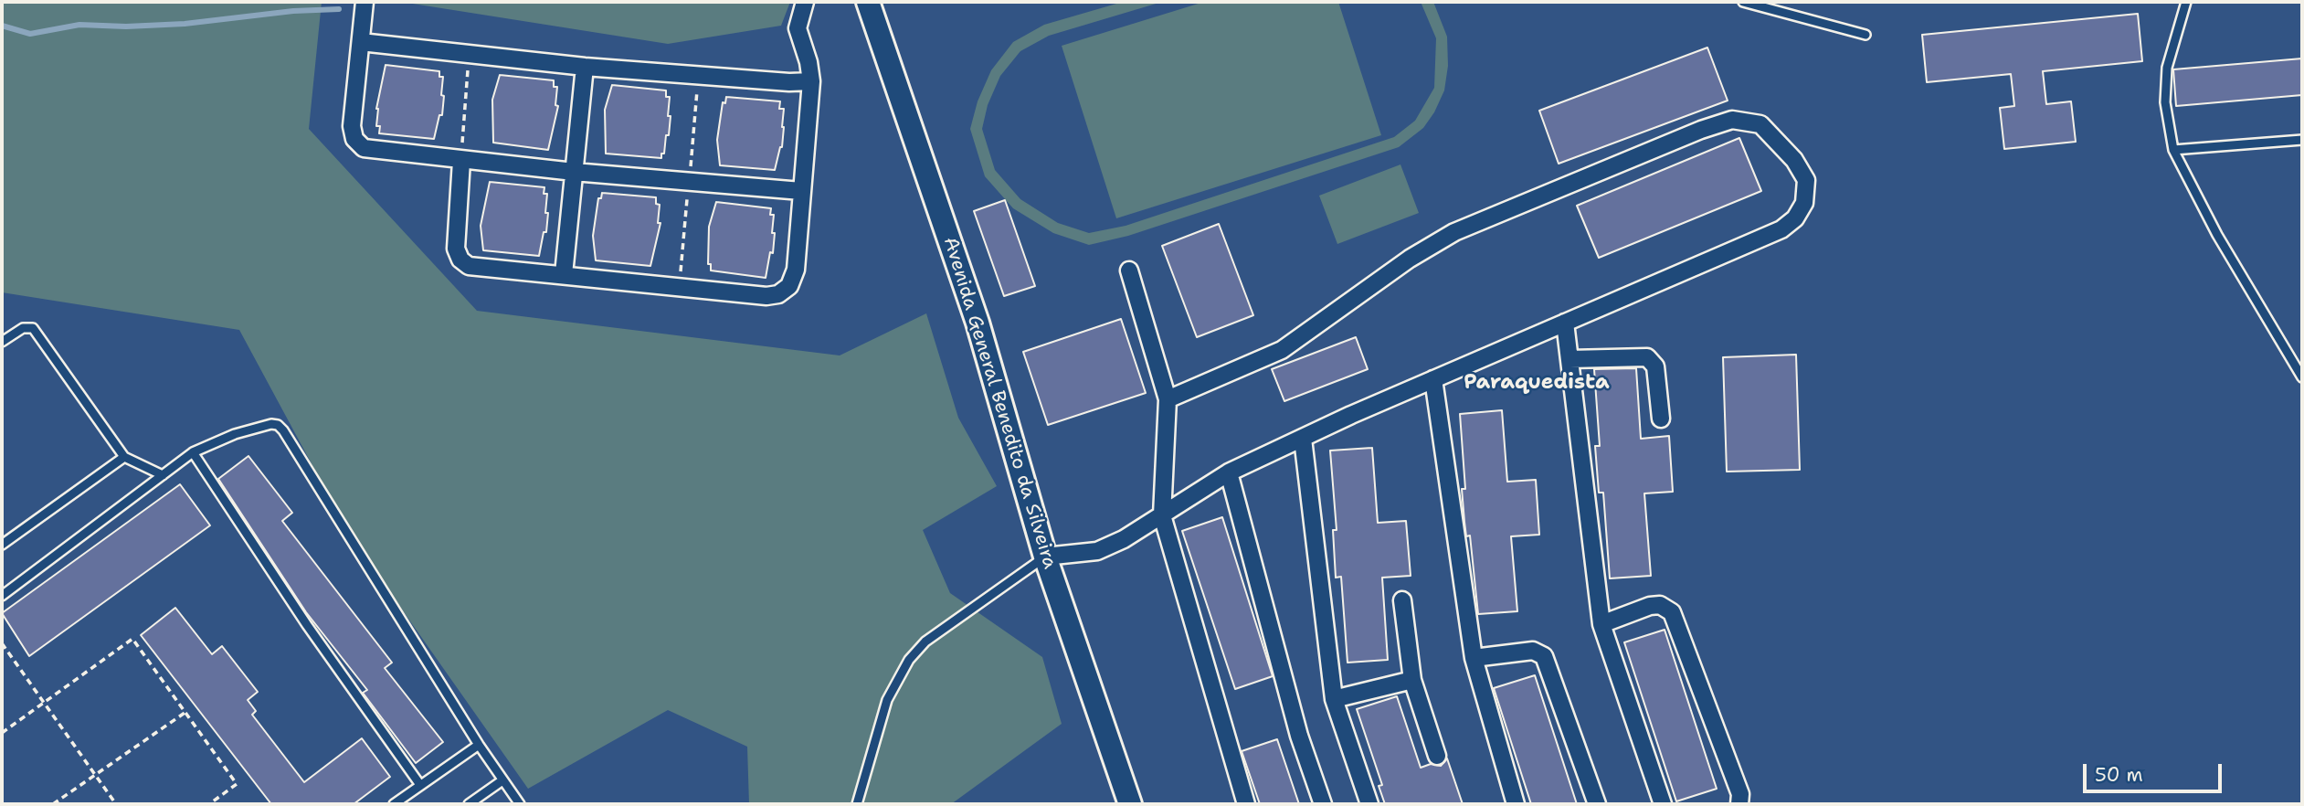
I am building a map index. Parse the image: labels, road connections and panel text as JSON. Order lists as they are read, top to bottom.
{
  "streets": {
    "main road": ["Avenida General Benedito da Silveira"]
  },
  "districts": ["Paraquedista"],
  "scale_bar": "50 m"
}
